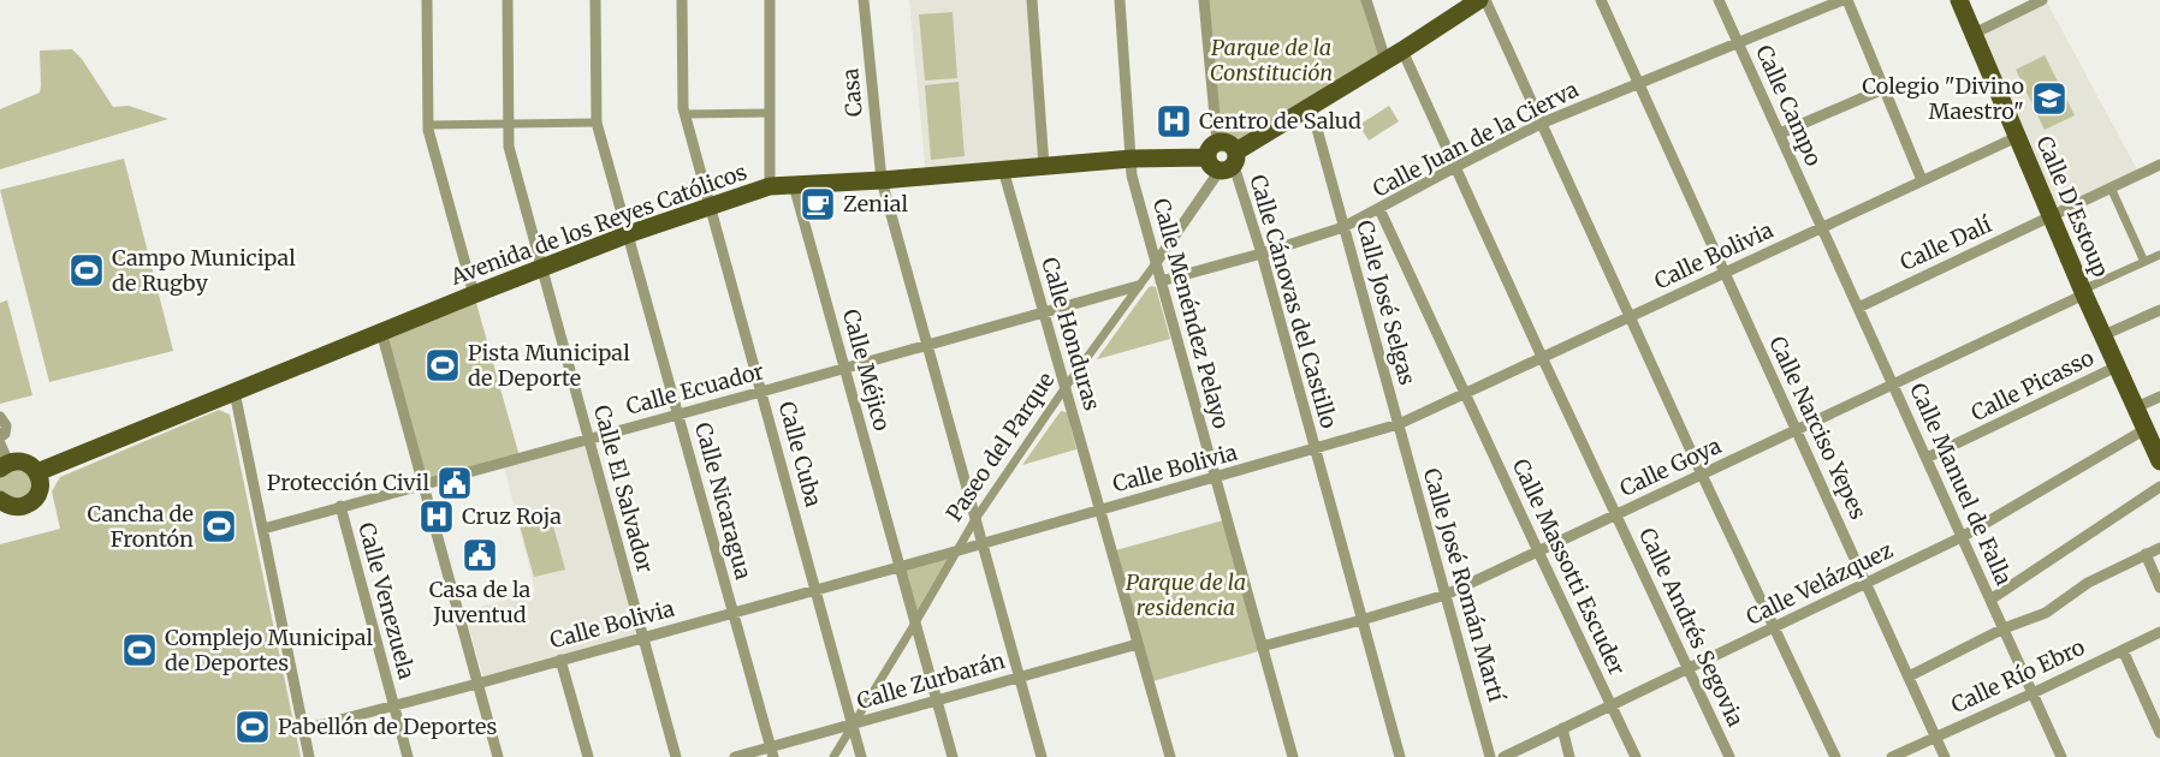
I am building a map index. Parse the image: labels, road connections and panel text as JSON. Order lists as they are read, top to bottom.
{
  "streets": {
    "main road": ["Calle D'Estoup", "Avenida de los Reyes Católicos"],
    "street": [
      "Casa",
      "Calle Campo",
      "Calle Juan de la Cierva",
      "Calle Dalí",
      "Calle Bolivia",
      "Calle Cánovas del Castillo",
      "Calle José Selgas",
      "Calle Menéndez Pelayo",
      "Calle Honduras",
      "Calle Méjico",
      "Calle Picasso",
      "Calle Ecuador",
      "Calle Narciso Yepes",
      "Paseo del Parque",
      "Calle Cuba",
      "Calle Goya",
      "Calle Manuel de Falla",
      "Calle El Salvador",
      "Calle Nicaragua",
      "Calle Massotti Escuder",
      "Calle Velázquez",
      "Calle José Román Martí",
      "Calle Venezuela",
      "Calle Andrés Segovia",
      "Calle Río Ebro",
      "Calle Zurbarán"
    ]
  },
  "crossings": [
    ["Casa", "Avenida de los Reyes Católicos"],
    ["Casa", "Calle Bolivia"],
    ["Casa", "Calle Ecuador"],
    ["Casa", "Paseo del Parque"],
    ["Casa", "Calle Zurbarán"],
    ["Calle Campo", "Calle Juan de la Cierva"],
    ["Calle Campo", "Calle Bolivia"],
    ["Calle Campo", "Calle Manuel de Falla"],
    ["Calle Juan de la Cierva", "Calle Cánovas del Castillo"],
    ["Calle Juan de la Cierva", "Calle José Selgas"],
    ["Calle Juan de la Cierva", "Calle Menéndez Pelayo"],
    ["Calle Juan de la Cierva", "Calle Narciso Yepes"],
    ["Calle Juan de la Cierva", "Calle Massotti Escuder"],
    ["Calle Juan de la Cierva", "Calle Andrés Segovia"],
    ["Calle D'Estoup", "Calle Dalí"],
    ["Calle D'Estoup", "Calle Bolivia"],
    ["Calle D'Estoup", "Calle Picasso"],
    ["Calle D'Estoup", "Calle Goya"],
    ["Calle D'Estoup", "Calle Velázquez"],
    ["Avenida de los Reyes Católicos", "Calle Cánovas del Castillo"],
    ["Avenida de los Reyes Católicos", "Calle José Selgas"],
    ["Avenida de los Reyes Católicos", "Calle Menéndez Pelayo"],
    ["Avenida de los Reyes Católicos", "Calle Honduras"],
    ["Avenida de los Reyes Católicos", "Calle Méjico"],
    ["Avenida de los Reyes Católicos", "Paseo del Parque"],
    ["Avenida de los Reyes Católicos", "Calle Cuba"],
    ["Avenida de los Reyes Católicos", "Calle El Salvador"],
    ["Avenida de los Reyes Católicos", "Calle Nicaragua"],
    ["Avenida de los Reyes Católicos", "Calle Andrés Segovia"],
    ["Calle Dalí", "Calle Manuel de Falla"],
    ["Calle Bolivia", "Calle Cánovas del Castillo"],
    ["Calle Bolivia", "Calle José Selgas"],
    ["Calle Bolivia", "Calle Menéndez Pelayo"],
    ["Calle Bolivia", "Calle Honduras"],
    ["Calle Bolivia", "Calle Méjico"],
    ["Calle Bolivia", "Calle Narciso Yepes"],
    ["Calle Bolivia", "Paseo del Parque"],
    ["Calle Bolivia", "Calle Cuba"],
    ["Calle Bolivia", "Calle Manuel de Falla"],
    ["Calle Bolivia", "Calle El Salvador"],
    ["Calle Bolivia", "Calle Nicaragua"],
    ["Calle Bolivia", "Calle Massotti Escuder"],
    ["Calle Bolivia", "Calle José Román Martí"],
    ["Calle Bolivia", "Calle Venezuela"],
    ["Calle Bolivia", "Calle Andrés Segovia"],
    ["Calle Cánovas del Castillo", "Paseo del Parque"],
    ["Calle Cánovas del Castillo", "Calle Goya"],
    ["Calle José Selgas", "Calle José Román Martí"],
    ["Calle Menéndez Pelayo", "Paseo del Parque"],
    ["Calle Menéndez Pelayo", "Calle Goya"],
    ["Calle Honduras", "Calle Ecuador"],
    ["Calle Honduras", "Paseo del Parque"],
    ["Calle Honduras", "Calle Zurbarán"],
    ["Calle Méjico", "Calle Ecuador"],
    ["Calle Méjico", "Paseo del Parque"],
    ["Calle Méjico", "Calle Zurbarán"],
    ["Calle Picasso", "Calle Manuel de Falla"],
    ["Calle Ecuador", "Paseo del Parque"],
    ["Calle Ecuador", "Calle Cuba"],
    ["Calle Ecuador", "Calle El Salvador"],
    ["Calle Ecuador", "Calle Nicaragua"],
    ["Calle Ecuador", "Calle Venezuela"],
    ["Calle Narciso Yepes", "Calle Goya"],
    ["Calle Narciso Yepes", "Calle Velázquez"],
    ["Calle Narciso Yepes", "Calle Río Ebro"],
    ["Paseo del Parque", "Calle Cuba"],
    ["Paseo del Parque", "Calle Zurbarán"],
    ["Calle Cuba", "Calle Zurbarán"],
    ["Calle Goya", "Calle Manuel de Falla"],
    ["Calle Goya", "Calle Massotti Escuder"],
    ["Calle Goya", "Calle José Román Martí"],
    ["Calle Goya", "Calle Andrés Segovia"],
    ["Calle Manuel de Falla", "Calle Velázquez"],
    ["Calle Manuel de Falla", "Calle Río Ebro"],
    ["Calle Nicaragua", "Calle Zurbarán"],
    ["Calle Massotti Escuder", "Calle Velázquez"],
    ["Calle Velázquez", "Calle Andrés Segovia"]
  ],
  "parks": ["Parque de la Constitución", "Parque de la residencia"],
  "places": {
    "school or university": ["Colegio \"Divino Maestro\""],
    "hospital": ["Centro de Salud", "Cruz Roja"],
    "cafe": ["Zenial"],
    "sports": [
      "Campo Municipal de Rugby",
      "Pista Municipal de Deporte",
      "Cancha de Frontón",
      "Complejo Municipal de Deportes",
      "Pabellón de Deportes"
    ],
    "public building": ["Protección Civil", "Casa de la Juventud"]
  }
}
